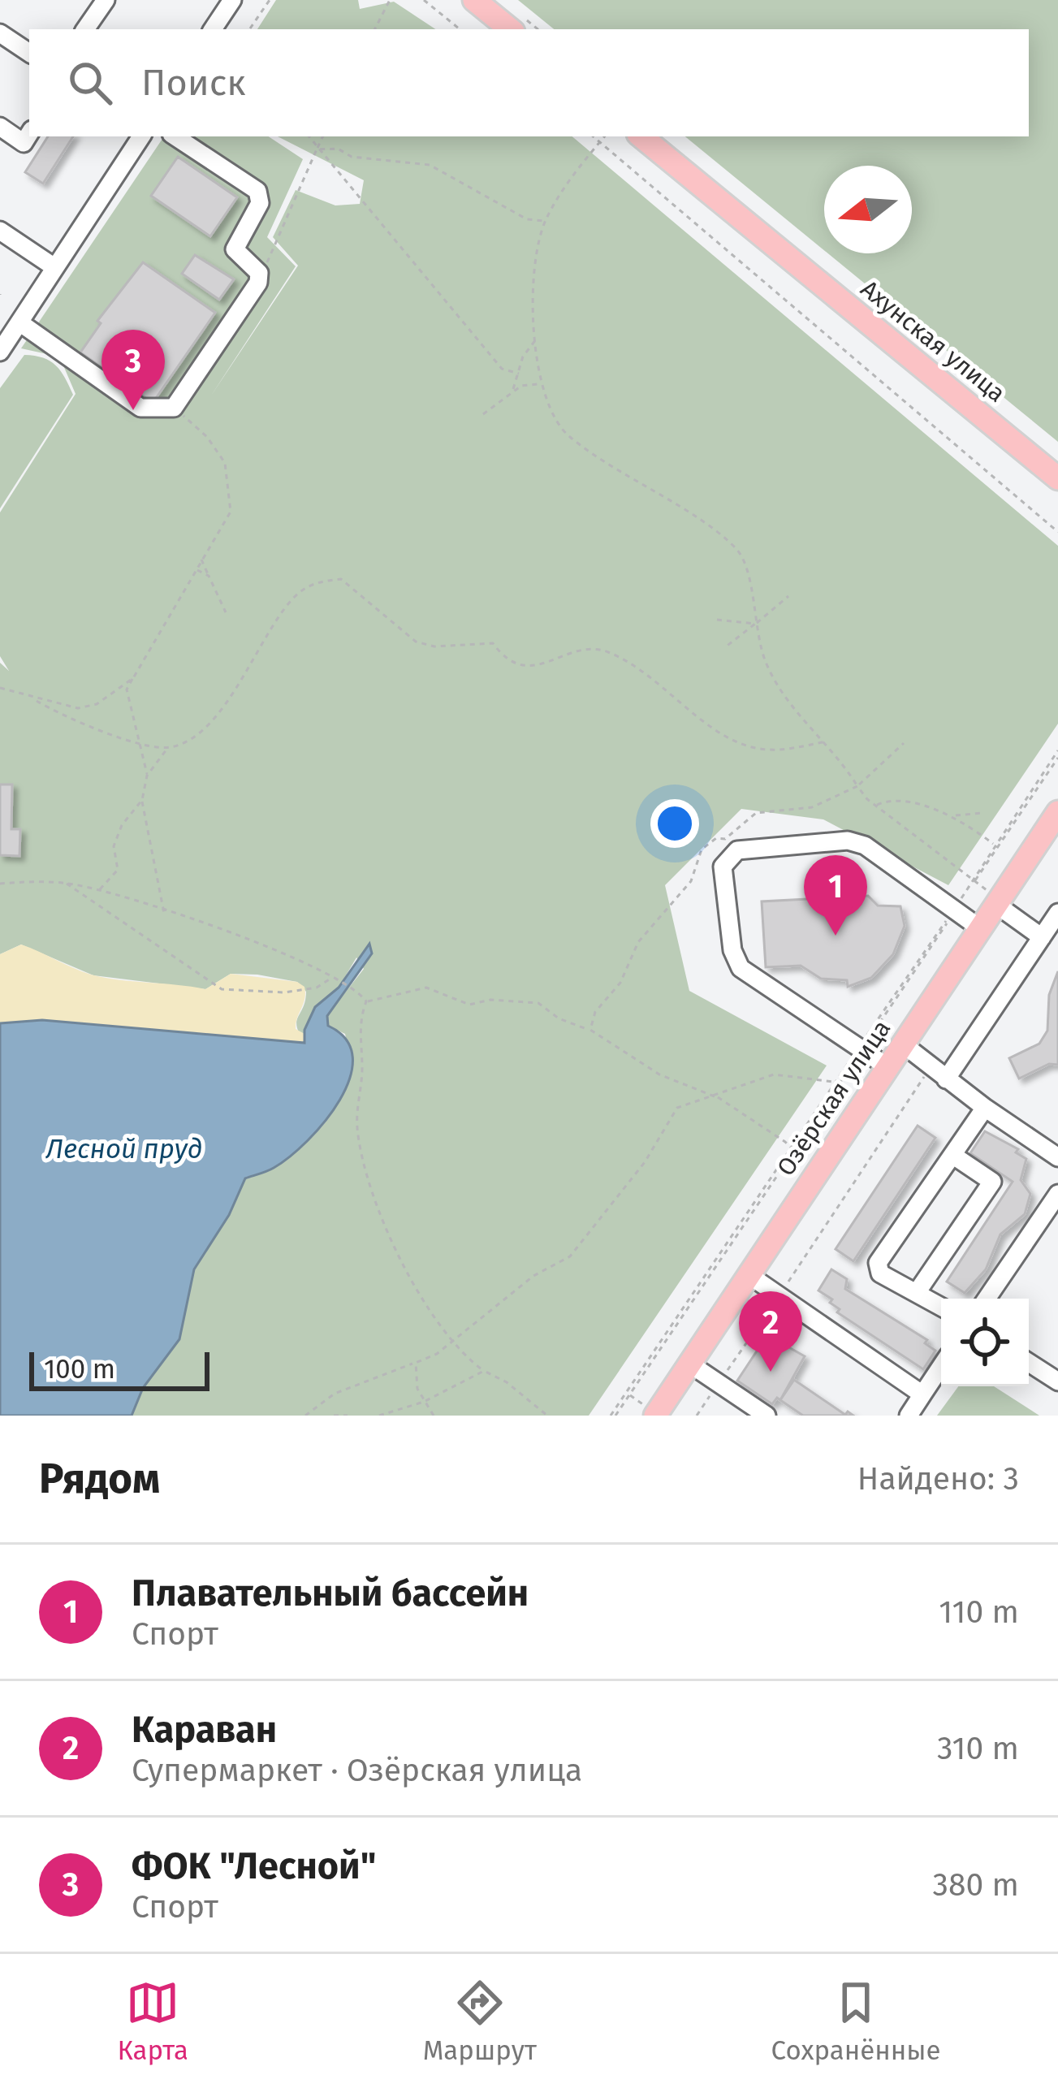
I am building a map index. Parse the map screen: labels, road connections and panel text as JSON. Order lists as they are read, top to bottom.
{
  "streets": {
    "main road": ["Ахунская улица", "Озёрская улица"]
  },
  "water": ["Лесной пруд"],
  "scale_bar": "100 m",
  "north": "left",
  "page": {
    "search": "Поиск",
    "pins": ["3", "1", "2"],
    "scale": "100 m",
    "heading": ["Рядом", "Найдено: 3"],
    "list": [
      {
        "mark": "1",
        "name": "Плавательный бассейн",
        "note": "Спорт",
        "value": "110 m"
      },
      {
        "mark": "2",
        "name": "Караван",
        "note": "Супермаркет · Озёрская улица",
        "value": "310 m"
      },
      {
        "mark": "3",
        "name": "ФОК \"Лесной\"",
        "note": "Спорт",
        "value": "380 m"
      }
    ],
    "nav": ["Карта", "Маршрут", "Сохранённые"]
  }
}
